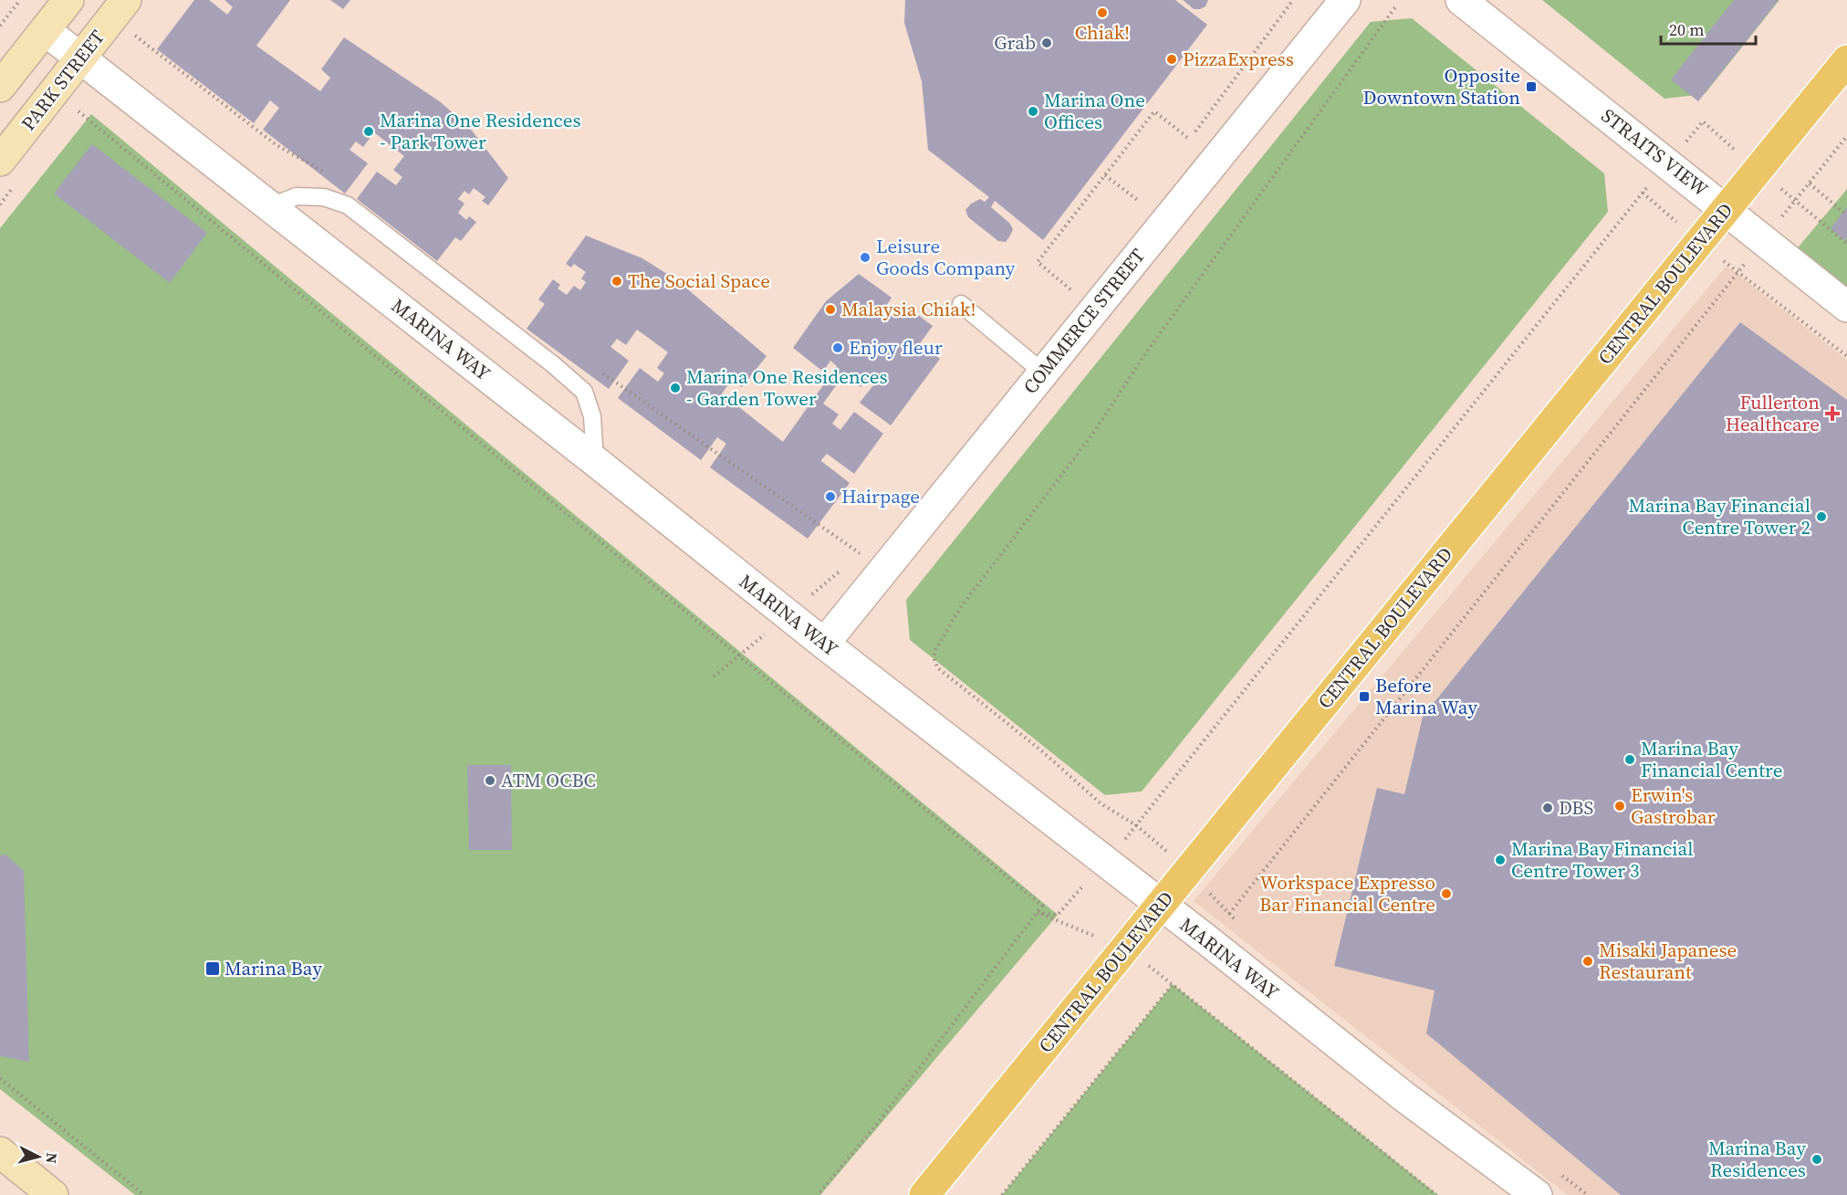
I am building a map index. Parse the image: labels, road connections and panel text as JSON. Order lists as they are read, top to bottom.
{
  "streets": {
    "main road": ["PARK STREET", "CENTRAL BOULEVARD"],
    "street": ["STRAITS VIEW", "COMMERCE STREET", "MARINA WAY"]
  },
  "crossings": [
    ["PARK STREET", "MARINA WAY"],
    ["STRAITS VIEW", "CENTRAL BOULEVARD"],
    ["CENTRAL BOULEVARD", "MARINA WAY"],
    ["COMMERCE STREET", "MARINA WAY"]
  ],
  "places": {
    "other": [
      "Chiak!",
      "Grab",
      "PizzaExpress",
      "Marina One Offices",
      "Marina One Residences - Park Tower",
      "Leisure Goods Company",
      "The Social Space",
      "Malaysia Chiak!",
      "Enjoy fleur",
      "Marina One Residences - Garden Tower",
      "Hairpage",
      "Marina Bay Financial Centre Tower 2",
      "Marina Bay Financial Centre",
      "ATM OCBC",
      "Erwin's Gastrobar",
      "DBS",
      "Marina Bay Financial Centre Tower 3",
      "Workspace Expresso Bar Financial Centre",
      "Misaki Japanese Restaurant",
      "Marina Bay Residences"
    ],
    "transit": ["Opposite Downtown Station", "Before Marina Way", "Marina Bay"],
    "health": ["Fullerton Healthcare"]
  },
  "scale_bar": "20 m",
  "north": "right"
}
